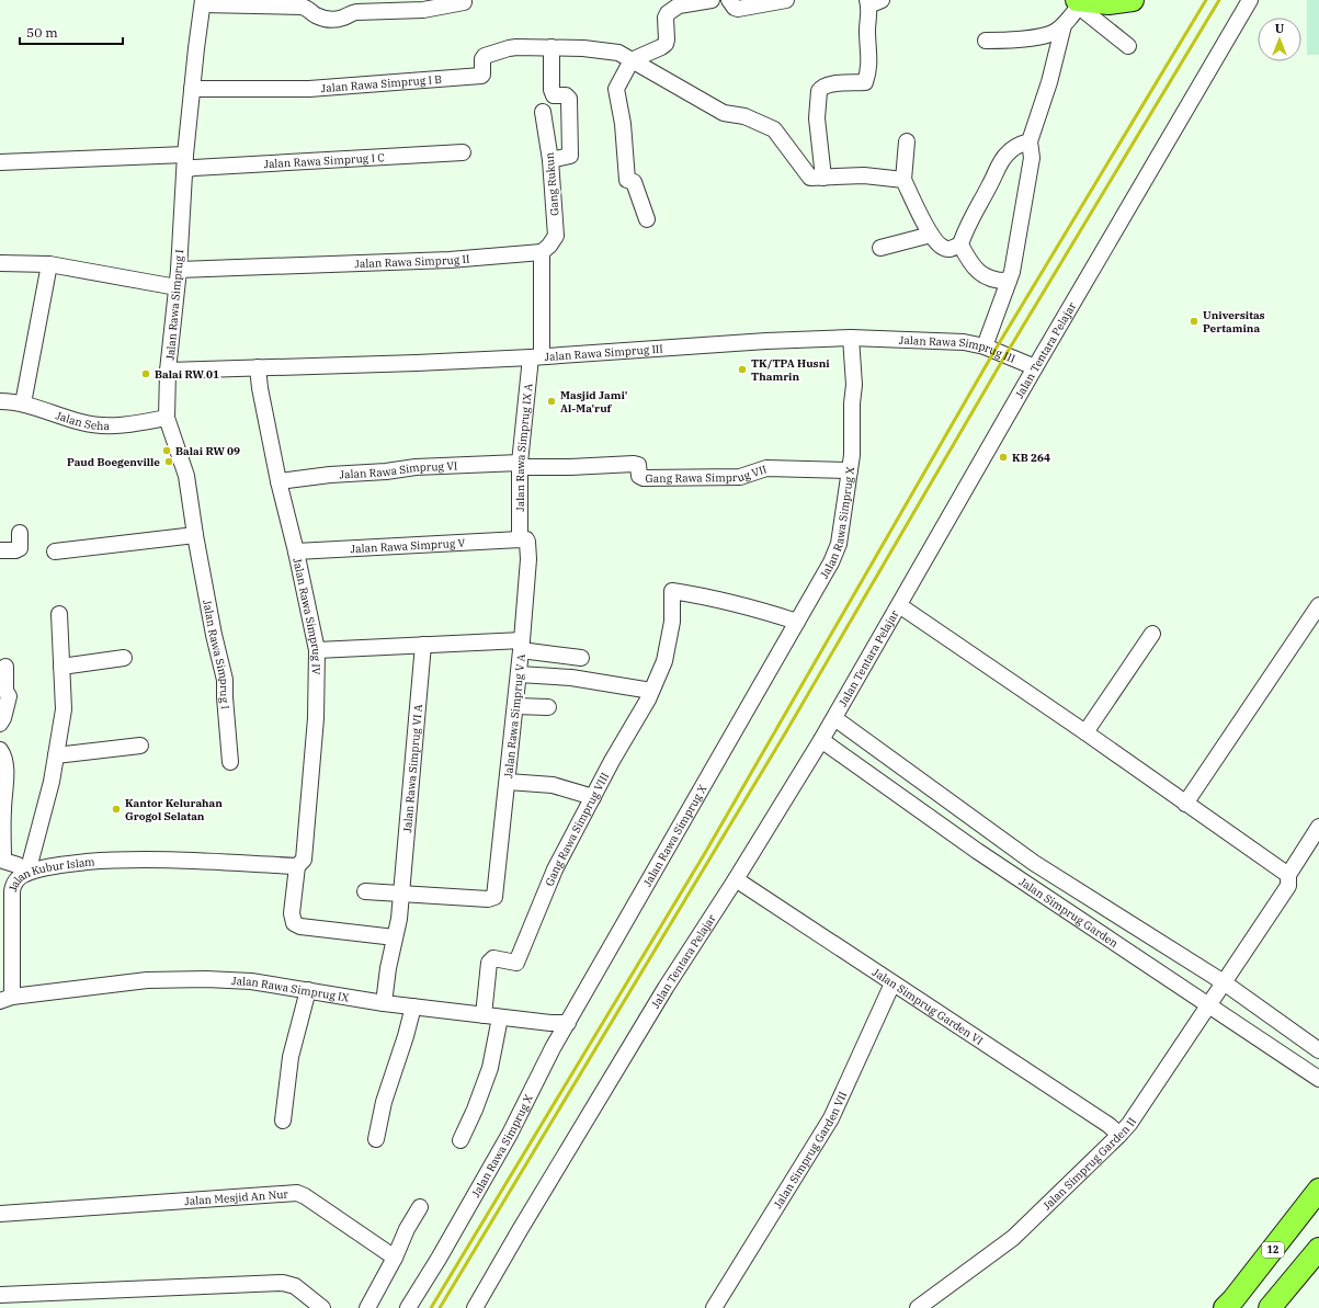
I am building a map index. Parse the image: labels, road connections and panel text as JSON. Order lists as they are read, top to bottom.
{
  "streets": {
    "highway": ["12"],
    "street": [
      "Jalan Rawa Simprug I B",
      "Jalan Rawa Simprug I C",
      "Gang Rukun",
      "Jalan Rawa Simprug II",
      "Jalan Rawa Simprug I",
      "Jalan Tentara Pelajar",
      "Jalan Rawa Simprug III",
      "Jalan Seha",
      "Jalan Rawa Simprug IX A",
      "Jalan Rawa Simprug VI",
      "Gang Rawa Simprug VII",
      "Jalan Rawa Simprug X",
      "Jalan Rawa Simprug V",
      "Jalan Rawa Simprug IV",
      "Jalan Rawa Simprug V A",
      "Jalan Rawa Simprug VI A",
      "Gang Rawa Simprug VIII",
      "Jalan Kubur Islam",
      "Jalan Simprug Garden",
      "Jalan Rawa Simprug IX",
      "Jalan Simprug Garden VI",
      "Jalan Simprug Garden VII",
      "Jalan Simprug Garden II",
      "Jalan Mesjid An Nur"
    ]
  },
  "crossings": [
    ["Jalan Rawa Simprug I B", "Jalan Rawa Simprug I"],
    ["Jalan Rawa Simprug I C", "Jalan Rawa Simprug I"],
    ["Gang Rukun", "Jalan Rawa Simprug II"],
    ["Jalan Rawa Simprug II", "Jalan Rawa Simprug I"],
    ["Jalan Rawa Simprug I", "Jalan Rawa Simprug III"],
    ["Jalan Rawa Simprug I", "Jalan Seha"],
    ["Jalan Tentara Pelajar", "Jalan Rawa Simprug III"],
    ["Jalan Tentara Pelajar", "Jalan Simprug Garden"],
    ["Jalan Tentara Pelajar", "Jalan Simprug Garden VI"],
    ["Jalan Rawa Simprug III", "Jalan Rawa Simprug IX A"],
    ["Jalan Rawa Simprug III", "Jalan Rawa Simprug X"],
    ["Jalan Rawa Simprug III", "Jalan Rawa Simprug IV"],
    ["Jalan Rawa Simprug IX A", "Jalan Rawa Simprug VI"],
    ["Jalan Rawa Simprug IX A", "Gang Rawa Simprug VII"],
    ["Jalan Rawa Simprug IX A", "Jalan Rawa Simprug V"],
    ["Jalan Rawa Simprug IX A", "Jalan Rawa Simprug V A"],
    ["Jalan Rawa Simprug VI", "Gang Rawa Simprug VII"],
    ["Jalan Rawa Simprug VI", "Jalan Rawa Simprug IV"],
    ["Gang Rawa Simprug VII", "Jalan Rawa Simprug X"],
    ["Jalan Rawa Simprug X", "Gang Rawa Simprug VIII"],
    ["Jalan Rawa Simprug X", "Jalan Rawa Simprug IX"],
    ["Jalan Rawa Simprug V", "Jalan Rawa Simprug IV"],
    ["Jalan Rawa Simprug V", "Jalan Rawa Simprug V A"],
    ["Jalan Rawa Simprug IV", "Jalan Rawa Simprug VI A"],
    ["Jalan Rawa Simprug IV", "Jalan Kubur Islam"],
    ["Jalan Rawa Simprug V A", "Jalan Rawa Simprug VI A"],
    ["Jalan Rawa Simprug VI A", "Jalan Rawa Simprug IX"],
    ["Gang Rawa Simprug VIII", "Jalan Rawa Simprug IX"],
    ["Jalan Kubur Islam", "Jalan Rawa Simprug IX"],
    ["Jalan Simprug Garden", "Jalan Simprug Garden II"],
    ["Jalan Simprug Garden VI", "Jalan Simprug Garden VII"],
    ["Jalan Simprug Garden VI", "Jalan Simprug Garden II"]
  ],
  "places": [
    "Universitas Pertamina",
    "TK/TPA Husni Thamrin",
    "Balai RW 01",
    "Masjid Jami' Al-Ma'ruf",
    "Balai RW 09",
    "KB 264",
    "Paud Boegenville",
    "Kantor Kelurahan Grogol Selatan"
  ],
  "scale_bar": "50 m",
  "north": "top"
}
